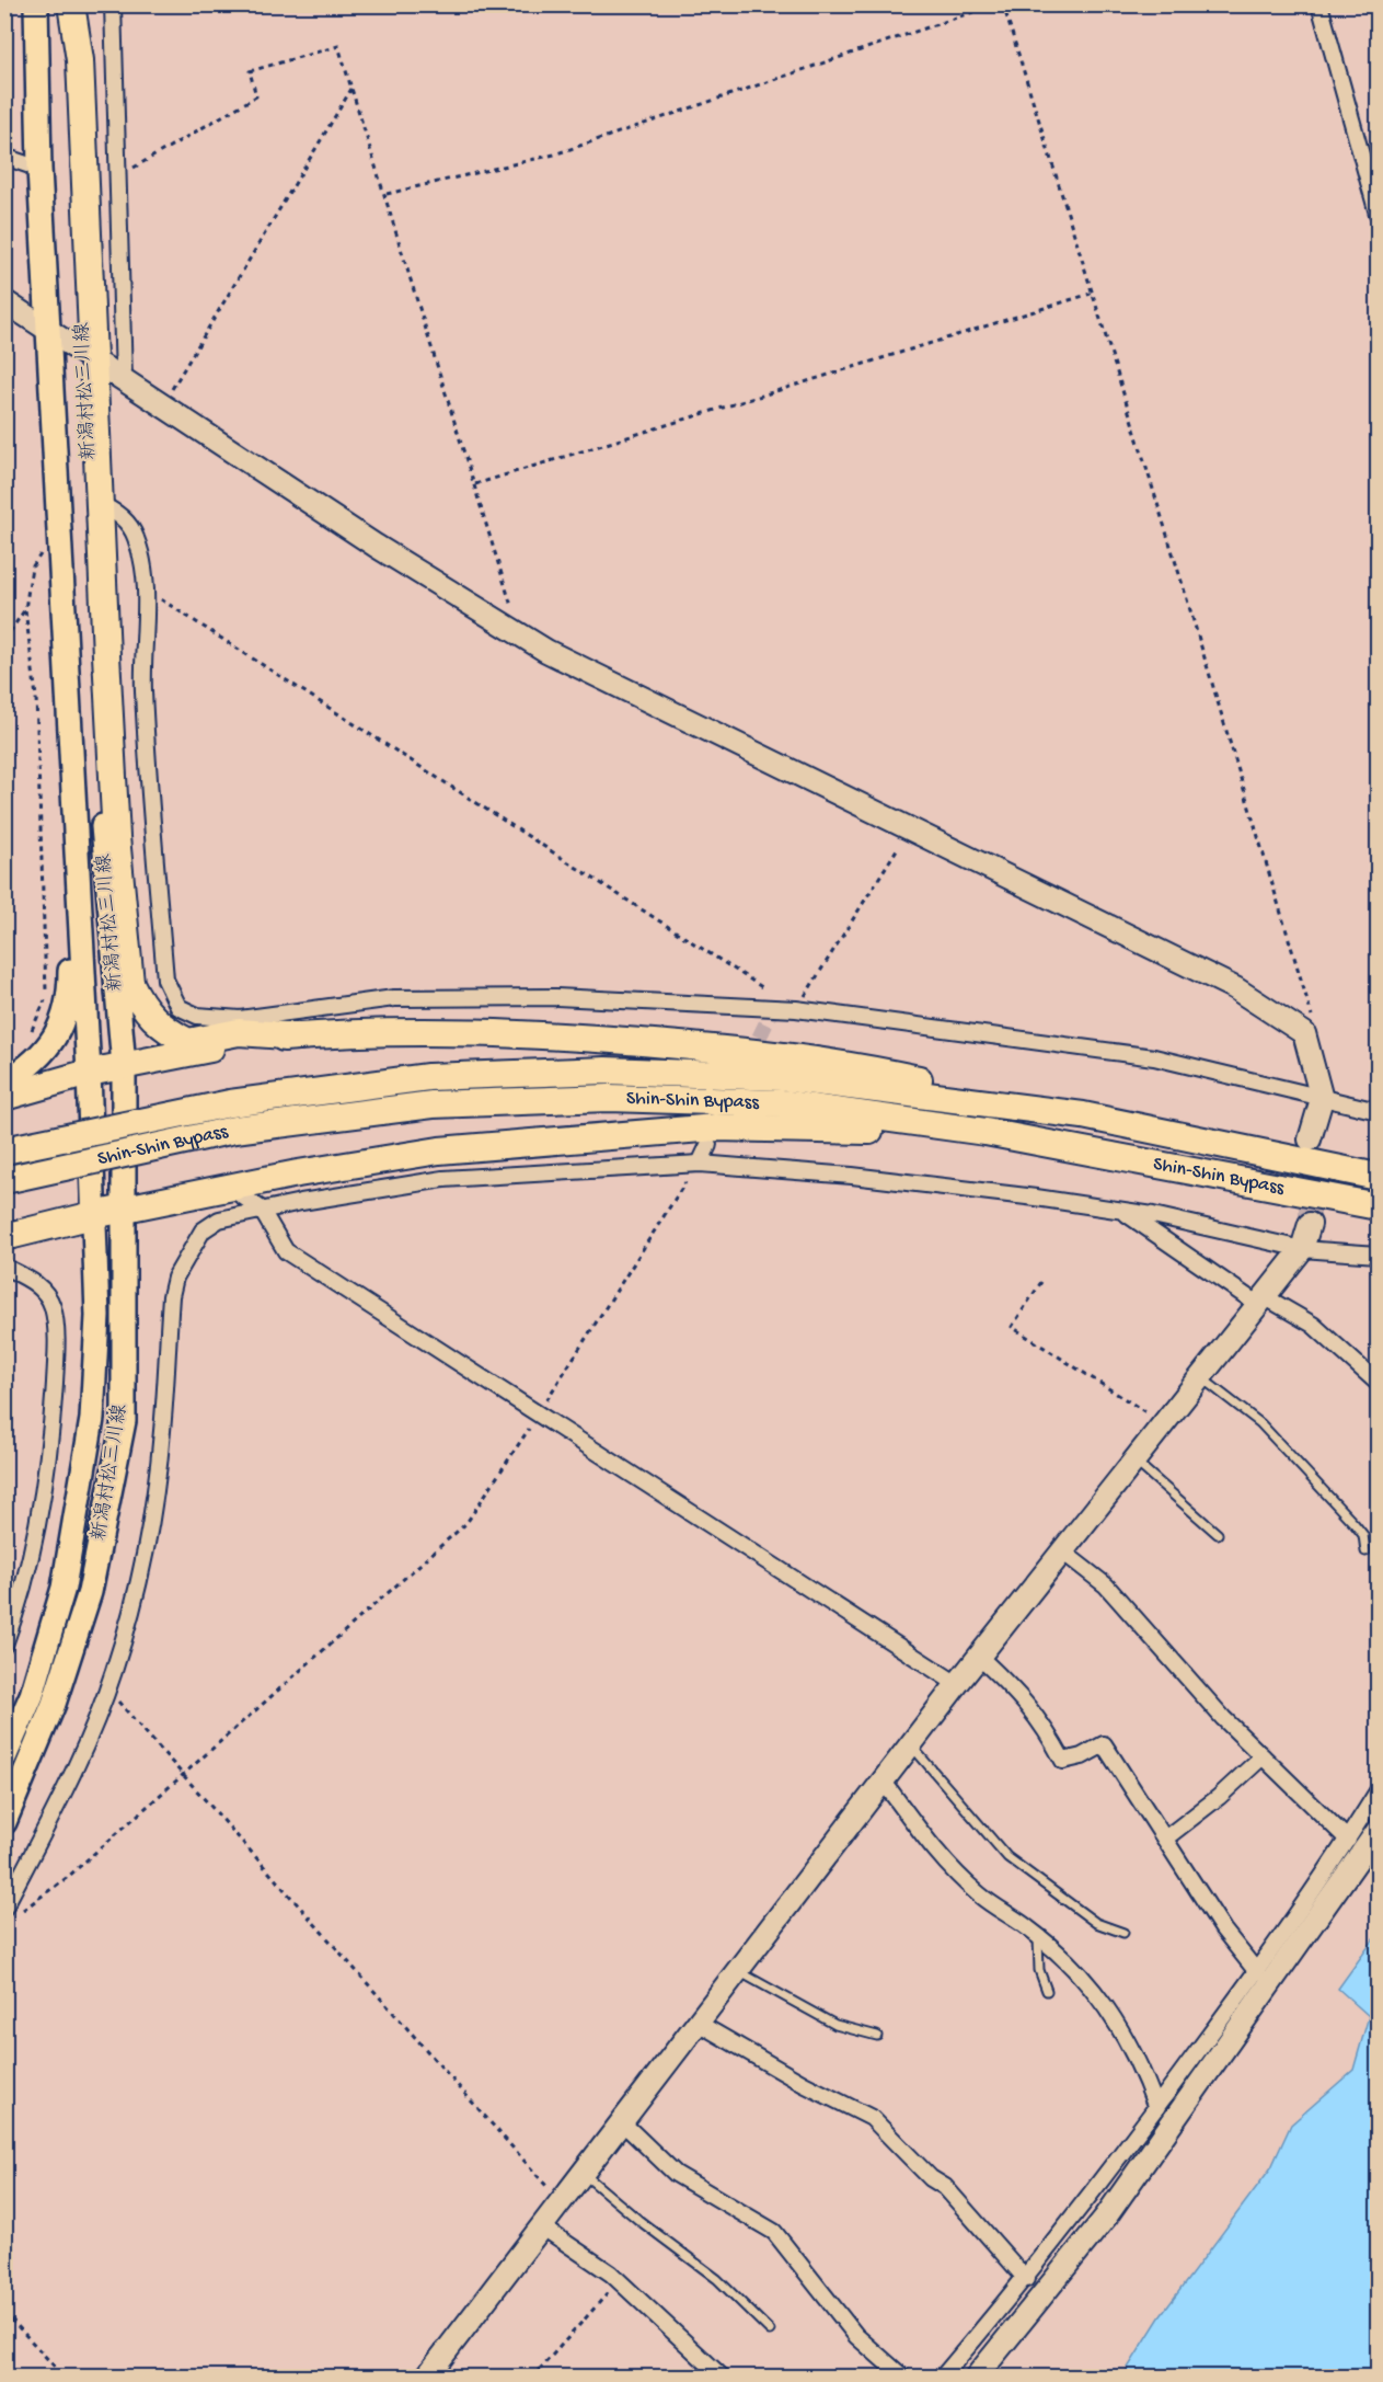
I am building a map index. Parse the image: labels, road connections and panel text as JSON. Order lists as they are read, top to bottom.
{
  "streets": {
    "highway": ["Shin-Shin Bypass"],
    "main road": ["新潟村松三川線"]
  }
}
